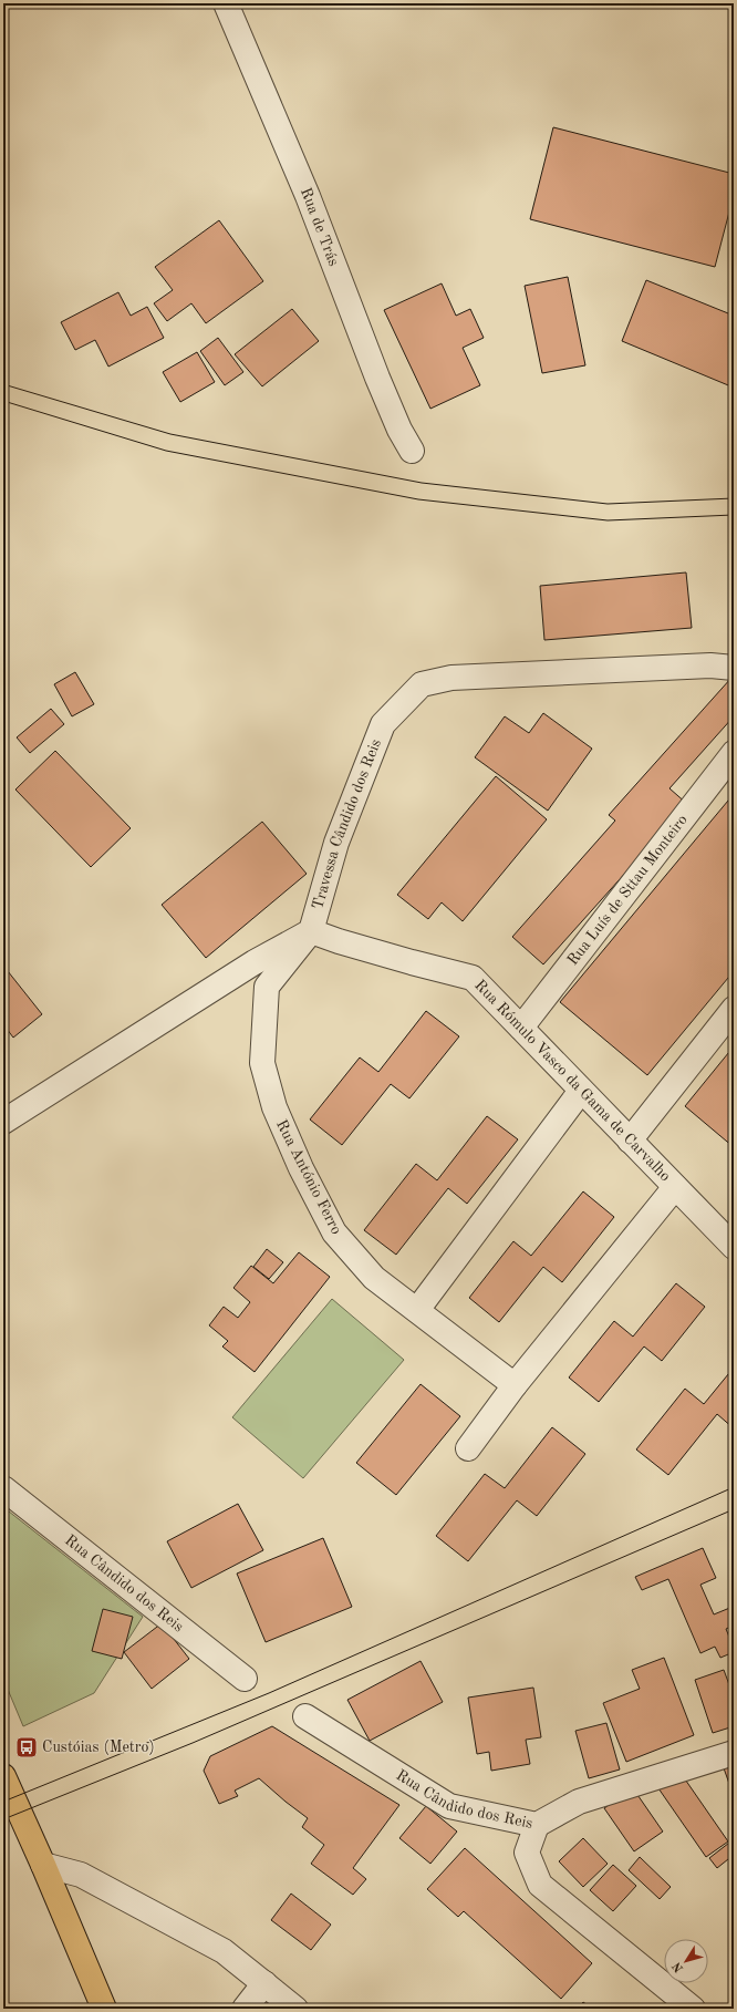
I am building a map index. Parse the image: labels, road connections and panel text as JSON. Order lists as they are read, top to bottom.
{
  "streets": {
    "street": [
      "Rua de Trás",
      "Travessa Cândido dos Reis",
      "Rua Luís de Sttau Monteiro",
      "Rua Rómulo Vasco da Gama de Carvalho",
      "Rua António Ferro",
      "Rua Cândido dos Reis"
    ]
  },
  "crossings": [
    ["Travessa Cândido dos Reis", "Rua Rómulo Vasco da Gama de Carvalho"],
    ["Travessa Cândido dos Reis", "Rua António Ferro"],
    ["Rua Luís de Sttau Monteiro", "Rua Rómulo Vasco da Gama de Carvalho"],
    ["Rua Rómulo Vasco da Gama de Carvalho", "Rua António Ferro"]
  ],
  "places": {
    "bus stop": ["Custóias (Metro)"]
  },
  "north": "bottom left"
}
